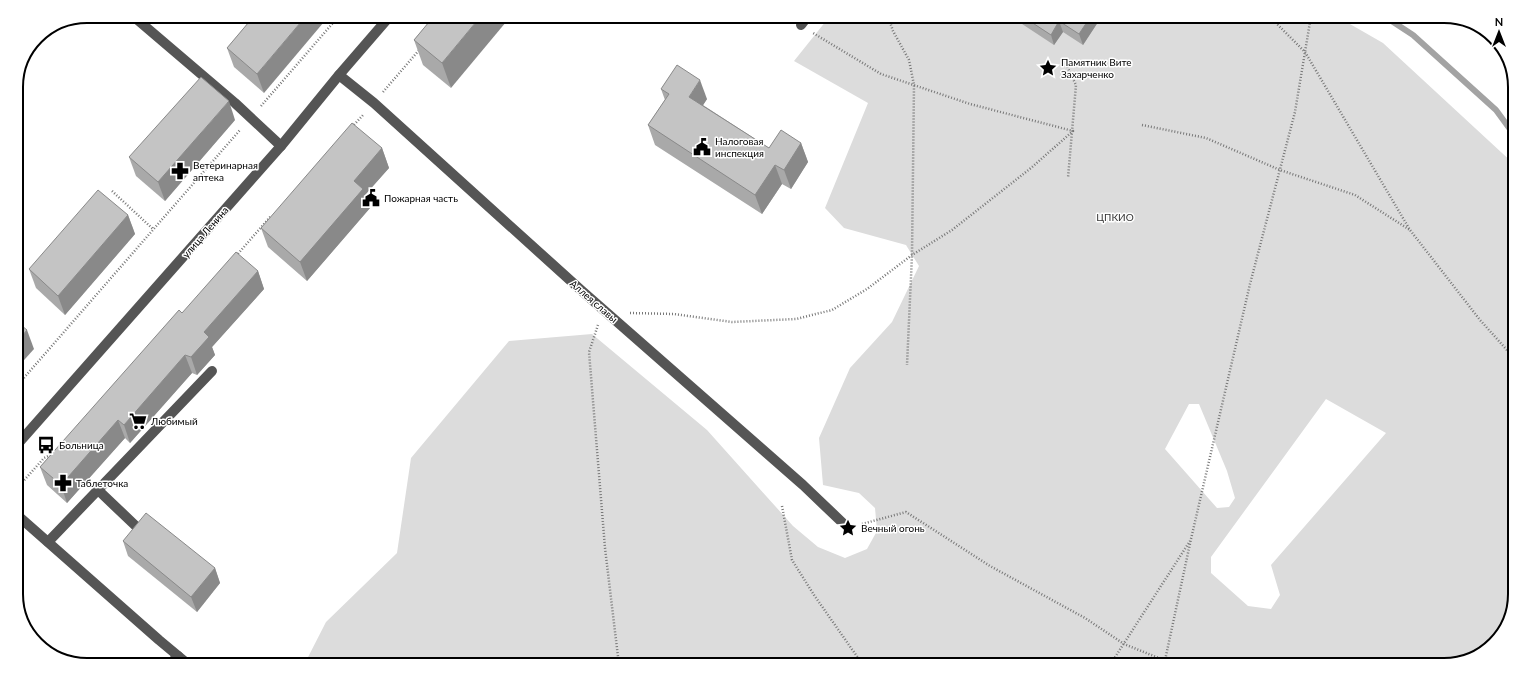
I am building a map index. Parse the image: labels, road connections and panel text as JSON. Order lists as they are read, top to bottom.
{
  "streets": {
    "street": ["улица Ленина", "Аллея славы"]
  },
  "crossings": [
    ["улица Ленина", "Аллея славы"]
  ],
  "parks": ["ЦПКИО"],
  "places": {
    "place": ["Памятник Вите Захарченко", "Вечный огонь"],
    "public building": ["Налоговая инспекция", "Пожарная часть"],
    "pharmacy": ["Ветеринарная аптека", "Таблеточка"],
    "supermarket": ["Любимый"],
    "bus stop": ["Больница"]
  },
  "north": "top"
}
